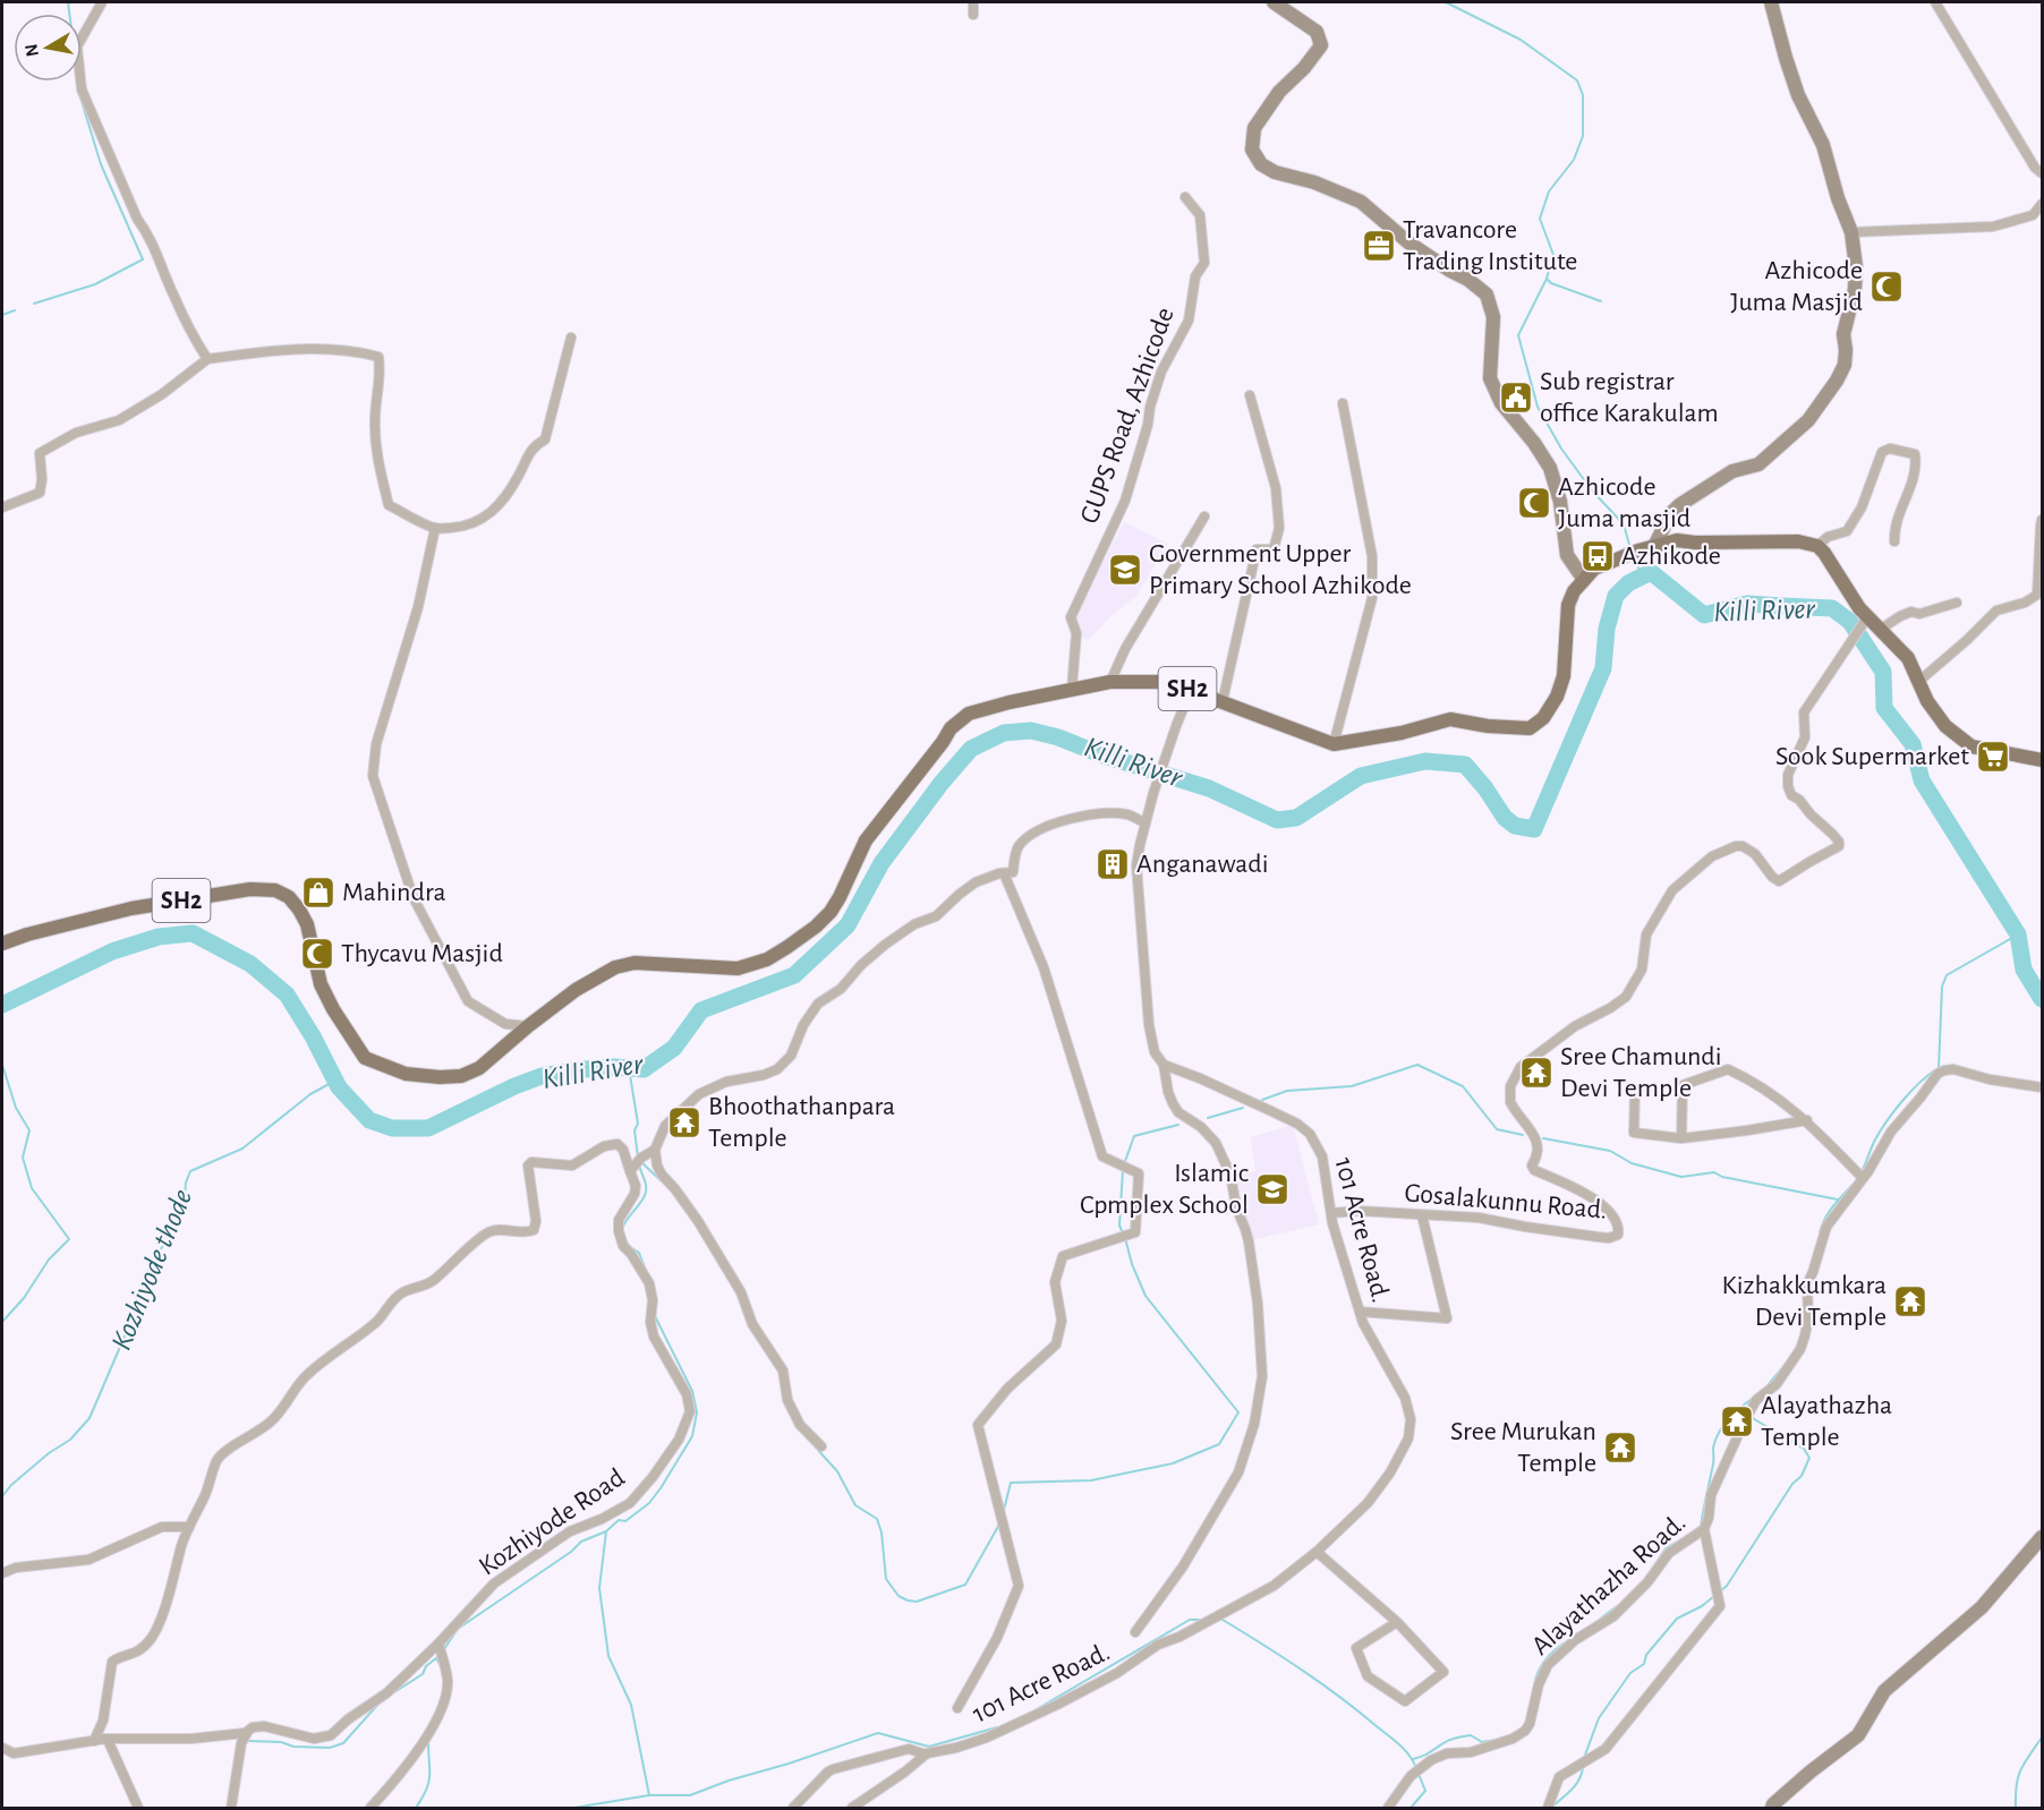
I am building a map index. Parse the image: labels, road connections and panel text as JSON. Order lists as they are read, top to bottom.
{
  "streets": {
    "main road": ["SH2"],
    "street": [
      "GUPS Road, Azhicode",
      "Gosalakunnu Road.",
      "101 Acre Road.",
      "Kozhiyode Road",
      "Alayathazha Road."
    ]
  },
  "crossings": [
    ["GUPS Road, Azhicode", "SH2"],
    ["Gosalakunnu Road.", "101 Acre Road."]
  ],
  "water": ["Killi River", "Kozhiyode thode"],
  "places": {
    "office": ["Travancore Trading Institute"],
    "mosque": ["Azhicode Juma Masjid", "Azhicode Juma masjid", "Thycavu Masjid"],
    "public building": ["Sub registrar office Karakulam"],
    "bus stop": ["Azhikode"],
    "school or university": ["Government Upper Primary School Azhikode", "Islamic Cpmplex School"],
    "supermarket": ["Sook Supermarket"],
    "building": ["Anganawadi"],
    "shop": ["Mahindra"],
    "temple": [
      "Sree Chamundi Devi Temple",
      "Bhoothathanpara Temple",
      "Kizhakkumkara Devi Temple",
      "Alayathazha Temple",
      "Sree Murukan Temple"
    ]
  },
  "north": "left"
}
